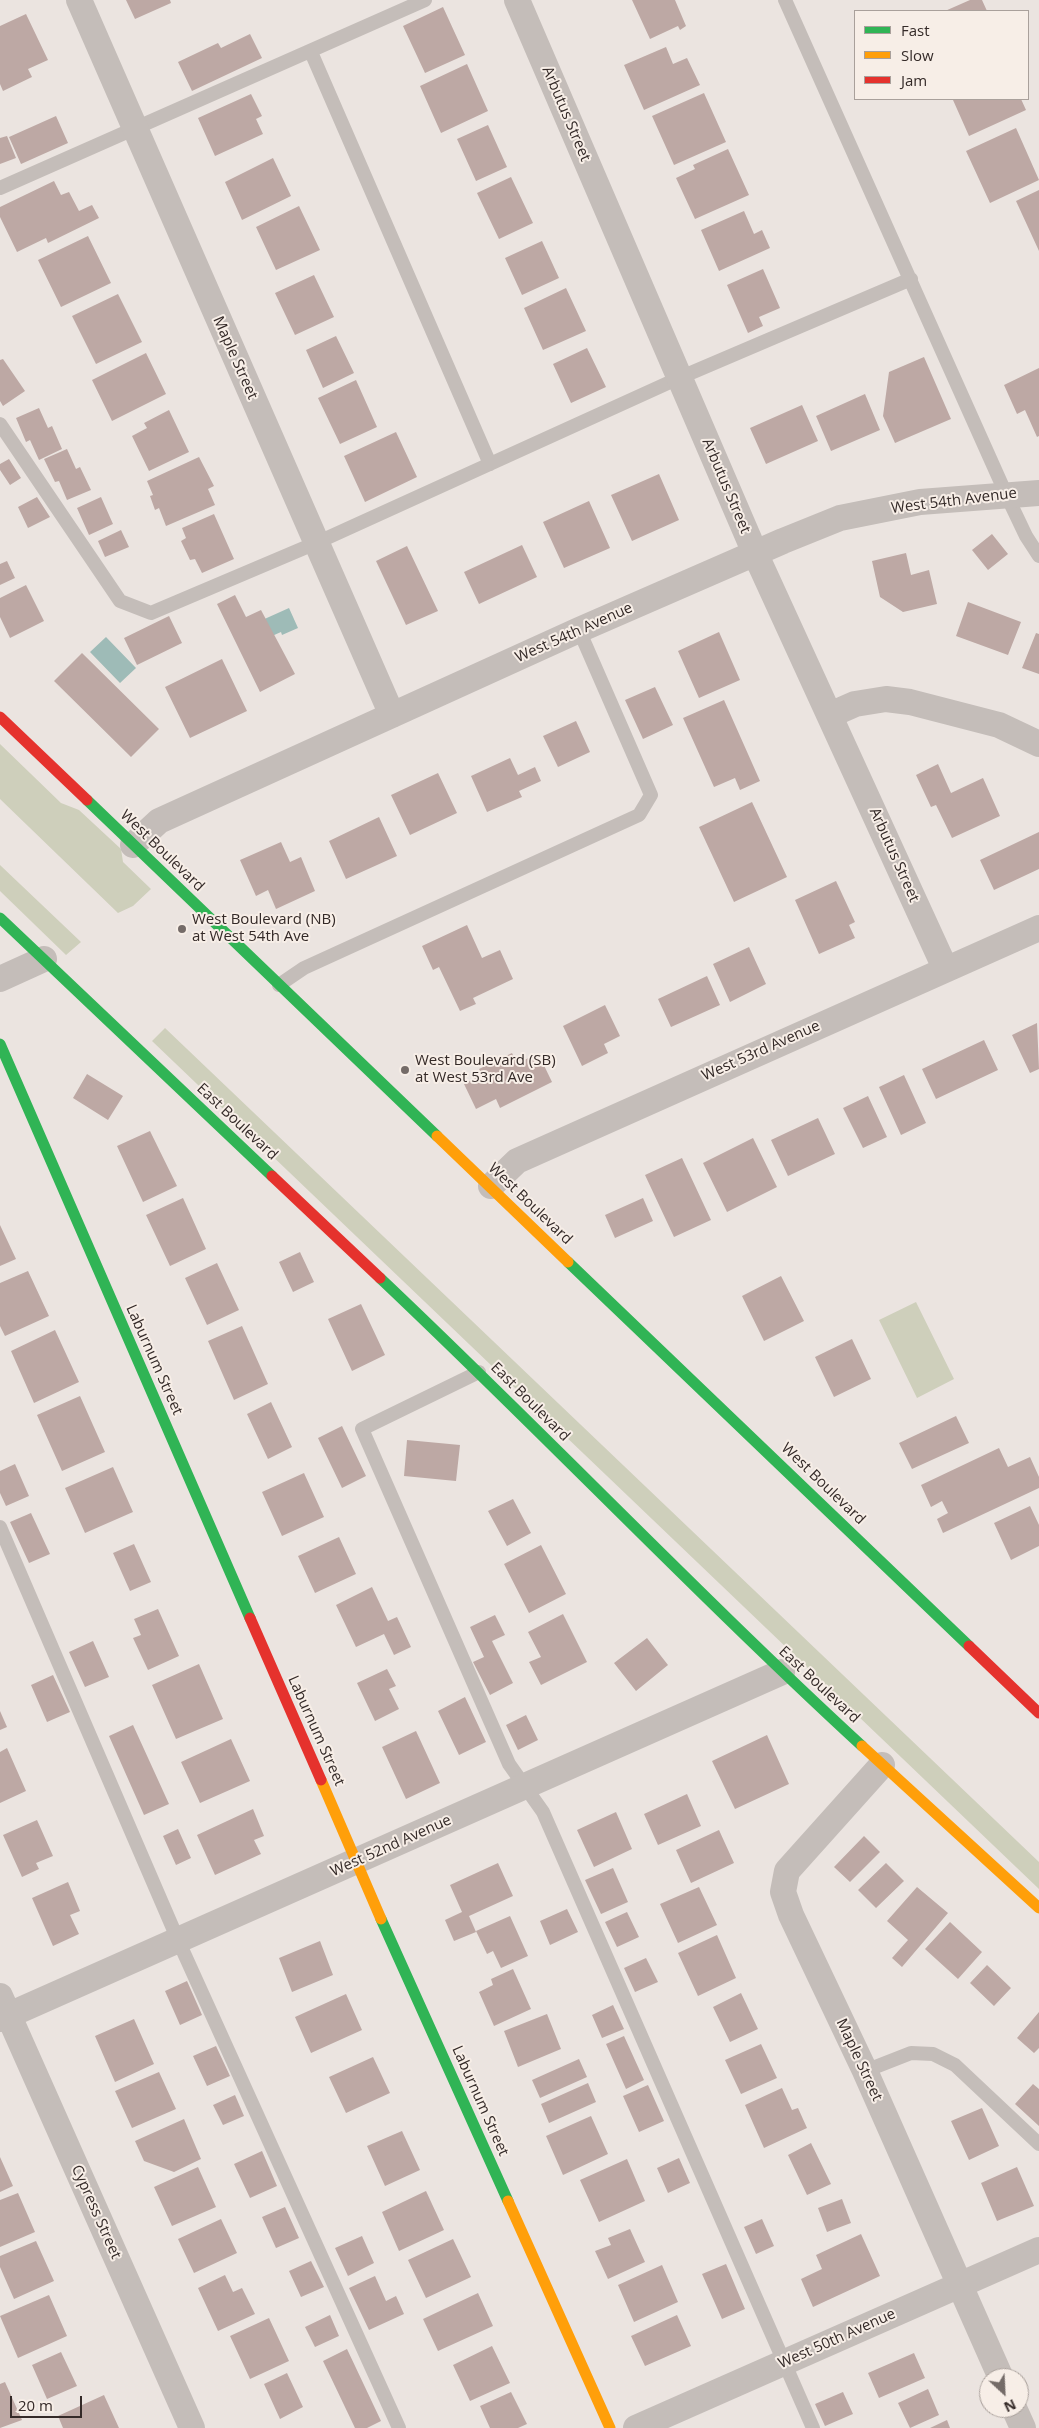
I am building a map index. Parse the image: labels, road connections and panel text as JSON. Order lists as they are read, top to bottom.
{
  "streets": {
    "street": [
      "Arbutus Street",
      "Maple Street",
      "West 54th Avenue",
      "West Boulevard",
      "West 53rd Avenue",
      "East Boulevard",
      "Laburnum Street",
      "West 52nd Avenue",
      "Cypress Street",
      "West 50th Avenue"
    ]
  },
  "crossings": [
    ["Arbutus Street", "West 54th Avenue"],
    ["Arbutus Street", "West 53rd Avenue"],
    ["Maple Street", "West 54th Avenue"],
    ["Maple Street", "East Boulevard"],
    ["Maple Street", "West 50th Avenue"],
    ["West 54th Avenue", "West Boulevard"],
    ["West Boulevard", "West 53rd Avenue"],
    ["East Boulevard", "West 52nd Avenue"],
    ["Laburnum Street", "West 52nd Avenue"],
    ["West 52nd Avenue", "Cypress Street"]
  ],
  "places": ["West Boulevard (NB) at West 54th Ave", "West Boulevard (SB) at West 53rd Ave"],
  "legend": ["Fast", "Slow", "Jam"],
  "scale_bar": "20 m",
  "north": "bottom right"
}
